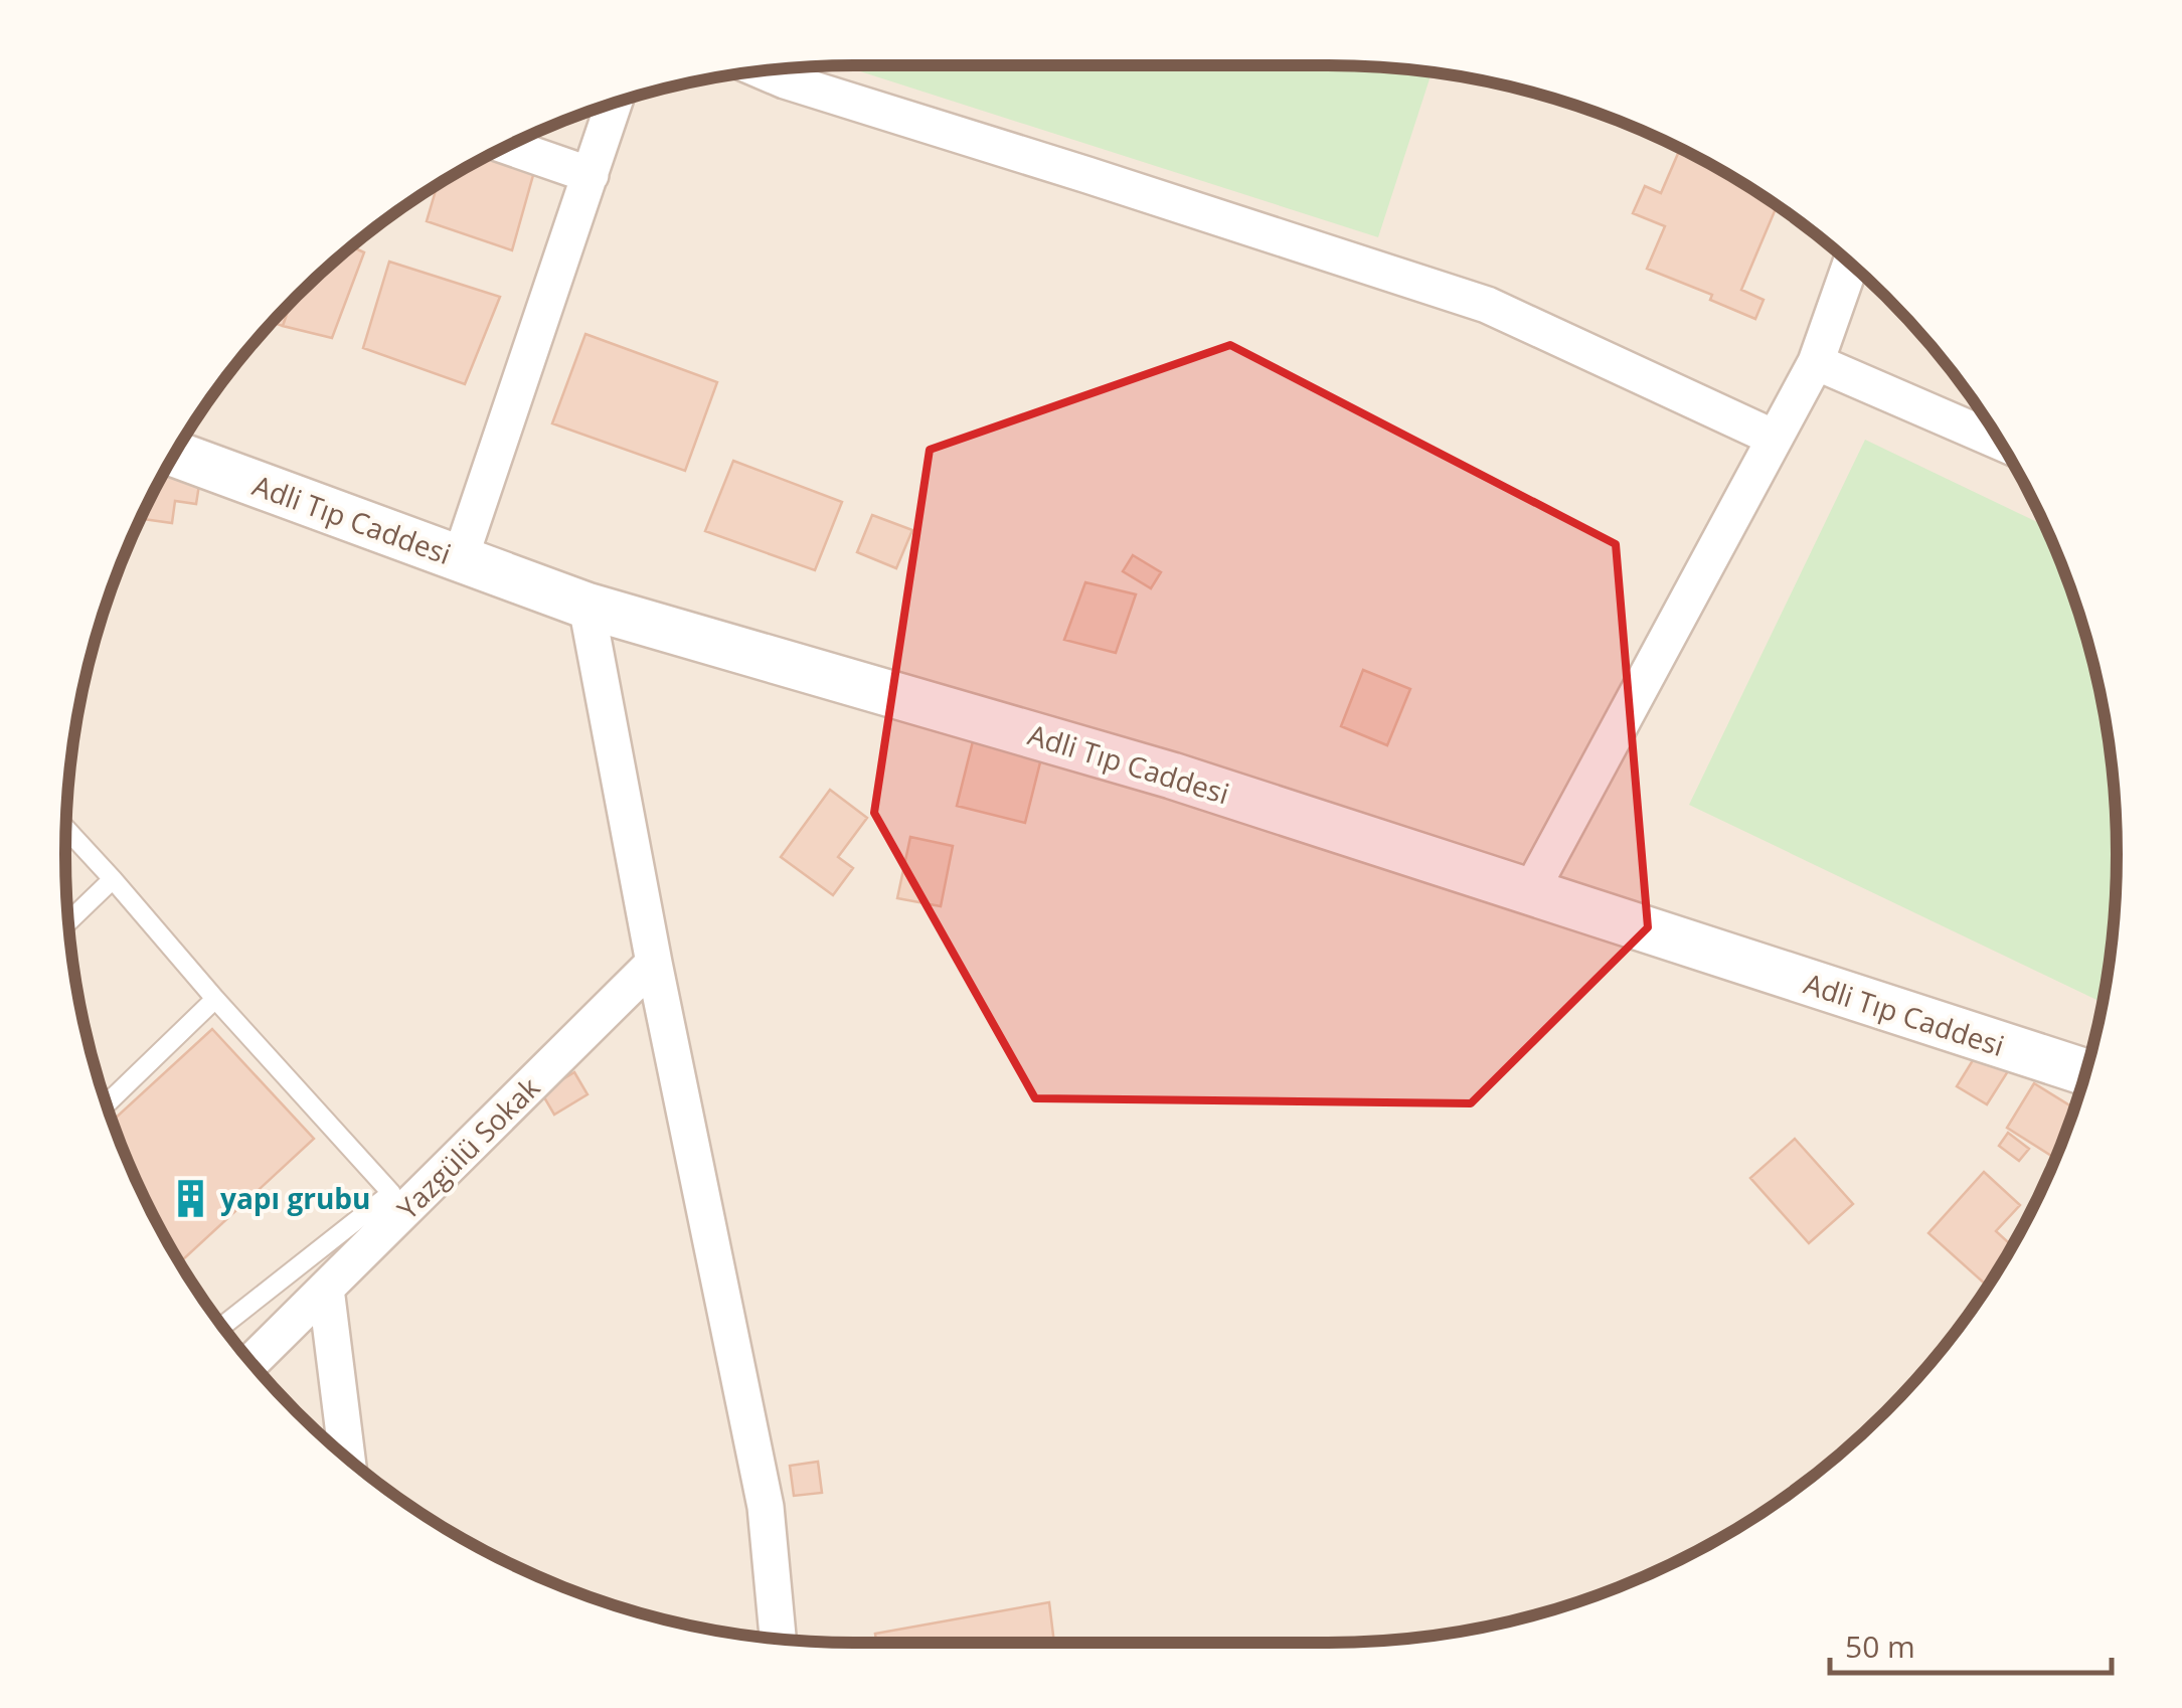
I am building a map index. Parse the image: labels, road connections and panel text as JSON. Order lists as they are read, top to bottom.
{
  "streets": {
    "street": ["Adli Tıp Caddesi", "Yazgülü Sokak"]
  },
  "places": {
    "building": ["yapı grubu"]
  },
  "scale_bar": "50 m"
}
